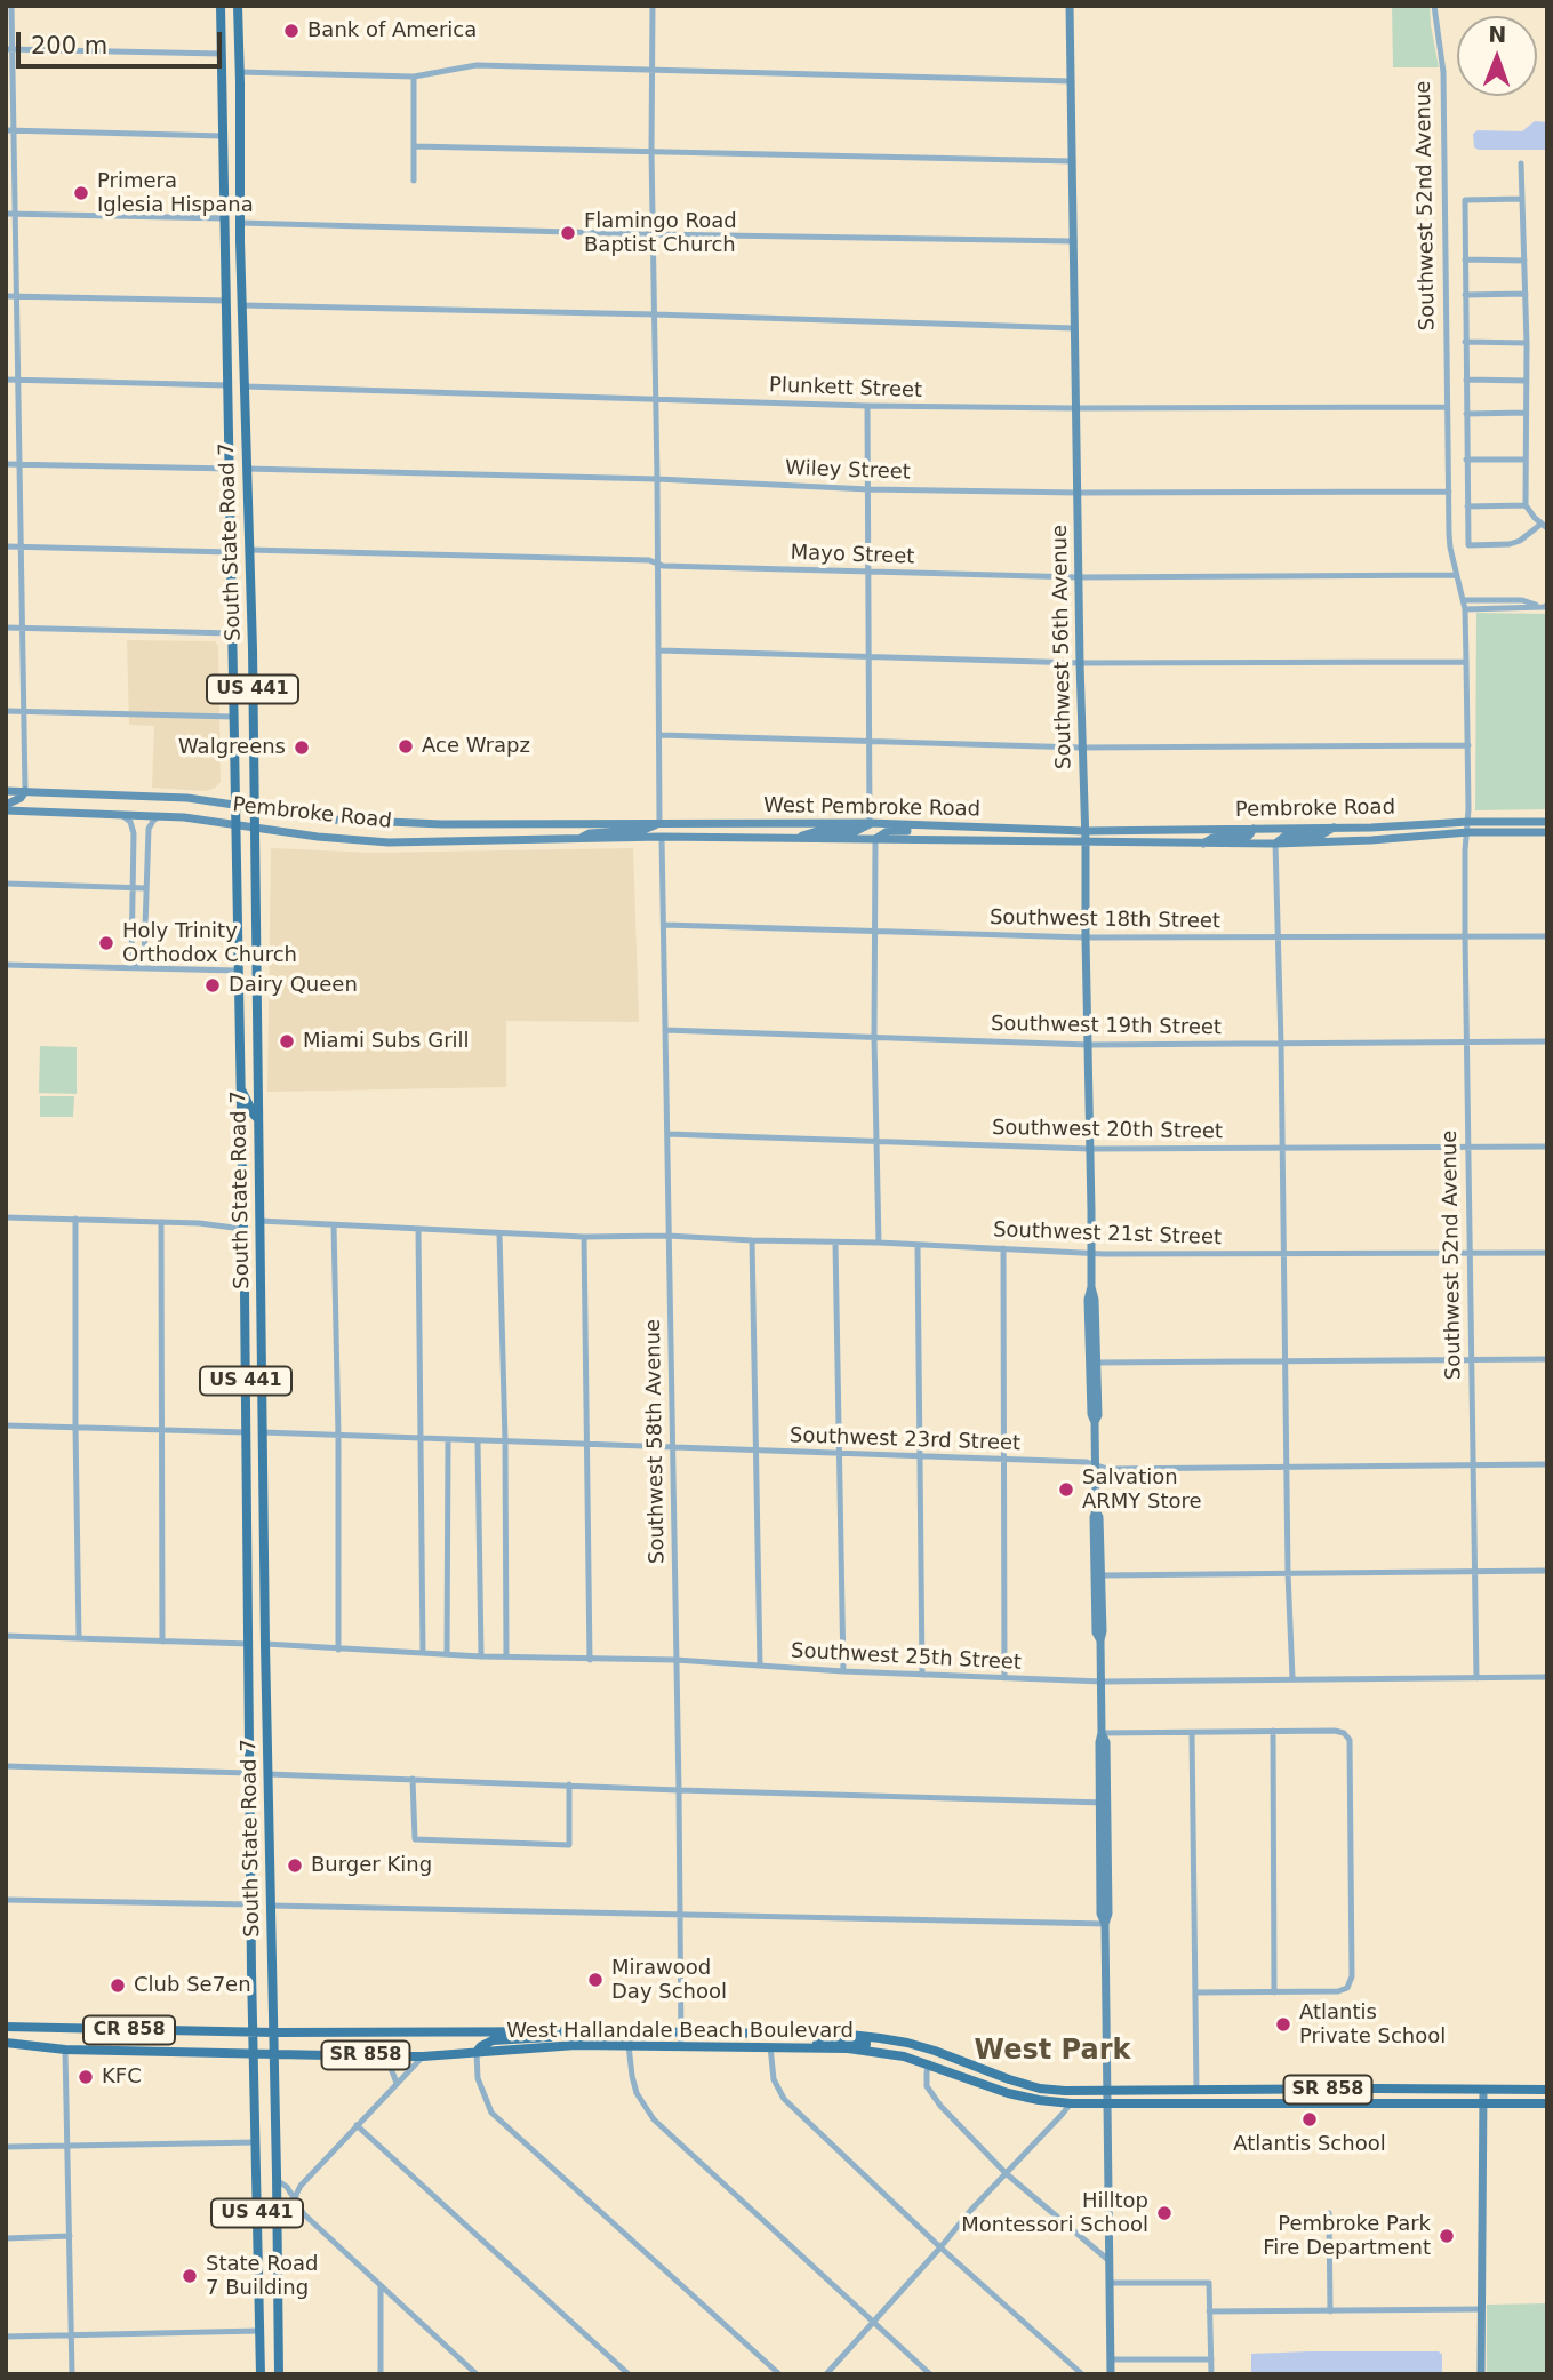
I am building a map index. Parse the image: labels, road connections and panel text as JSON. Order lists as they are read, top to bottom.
{
  "streets": {
    "main road": [
      "South State Road 7",
      "Southwest 56th Avenue",
      "US 441",
      "West Pembroke Road",
      "Pembroke Road",
      "CR 858",
      "West Hallandale Beach Boulevard",
      "SR 858"
    ],
    "street": [
      "Southwest 52nd Avenue",
      "Plunkett Street",
      "Wiley Street",
      "Mayo Street",
      "Southwest 18th Street",
      "Southwest 19th Street",
      "Southwest 20th Street",
      "Southwest 21st Street",
      "Southwest 23rd Street",
      "Southwest 58th Avenue",
      "Southwest 25th Street"
    ]
  },
  "crossings": [
    ["Southwest 52nd Avenue", "Plunkett Street"],
    ["Southwest 52nd Avenue", "Wiley Street"],
    ["Southwest 52nd Avenue", "Mayo Street"],
    ["Southwest 52nd Avenue", "Pembroke Road"],
    ["Southwest 52nd Avenue", "Southwest 18th Street"],
    ["Southwest 52nd Avenue", "Southwest 19th Street"],
    ["Southwest 52nd Avenue", "Southwest 20th Street"],
    ["Southwest 52nd Avenue", "Southwest 21st Street"],
    ["Southwest 52nd Avenue", "Southwest 23rd Street"],
    ["Southwest 52nd Avenue", "Southwest 25th Street"],
    ["Plunkett Street", "South State Road 7"],
    ["Plunkett Street", "Southwest 56th Avenue"],
    ["Wiley Street", "South State Road 7"],
    ["Wiley Street", "Southwest 56th Avenue"],
    ["South State Road 7", "Mayo Street"],
    ["South State Road 7", "Pembroke Road"],
    ["South State Road 7", "Southwest 21st Street"],
    ["South State Road 7", "Southwest 23rd Street"],
    ["South State Road 7", "Southwest 25th Street"],
    ["South State Road 7", "CR 858"],
    ["South State Road 7", "West Hallandale Beach Boulevard"],
    ["Mayo Street", "Southwest 56th Avenue"],
    ["Southwest 56th Avenue", "West Pembroke Road"],
    ["Southwest 56th Avenue", "Pembroke Road"],
    ["Southwest 56th Avenue", "Southwest 18th Street"],
    ["Southwest 56th Avenue", "Southwest 19th Street"],
    ["Southwest 56th Avenue", "Southwest 20th Street"],
    ["Southwest 56th Avenue", "Southwest 21st Street"],
    ["Southwest 56th Avenue", "Southwest 23rd Street"],
    ["Southwest 56th Avenue", "Southwest 25th Street"],
    ["Southwest 56th Avenue", "West Hallandale Beach Boulevard"],
    ["West Pembroke Road", "Pembroke Road"],
    ["West Pembroke Road", "Southwest 58th Avenue"],
    ["Pembroke Road", "Southwest 58th Avenue"],
    ["Southwest 18th Street", "Southwest 58th Avenue"],
    ["Southwest 19th Street", "Southwest 58th Avenue"],
    ["Southwest 20th Street", "Southwest 58th Avenue"],
    ["Southwest 21st Street", "Southwest 58th Avenue"],
    ["Southwest 23rd Street", "Southwest 58th Avenue"],
    ["Southwest 58th Avenue", "Southwest 25th Street"],
    ["Southwest 58th Avenue", "West Hallandale Beach Boulevard"],
    ["CR 858", "West Hallandale Beach Boulevard"]
  ],
  "districts": ["West Park"],
  "places": [
    "Bank of America",
    "Primera Iglesia Hispana",
    "Flamingo Road Baptist Church",
    "Ace Wrapz",
    "Walgreens",
    "Holy Trinity Orthodox Church",
    "Dairy Queen",
    "Miami Subs Grill",
    "Salvation ARMY Store",
    "Burger King",
    "Mirawood Day School",
    "Club Se7en",
    "Atlantis Private School",
    "KFC",
    "Atlantis School",
    "Hilltop Montessori School",
    "Pembroke Park Fire Department",
    "State Road 7 Building"
  ],
  "scale_bar": "200 m",
  "north": "top"
}
